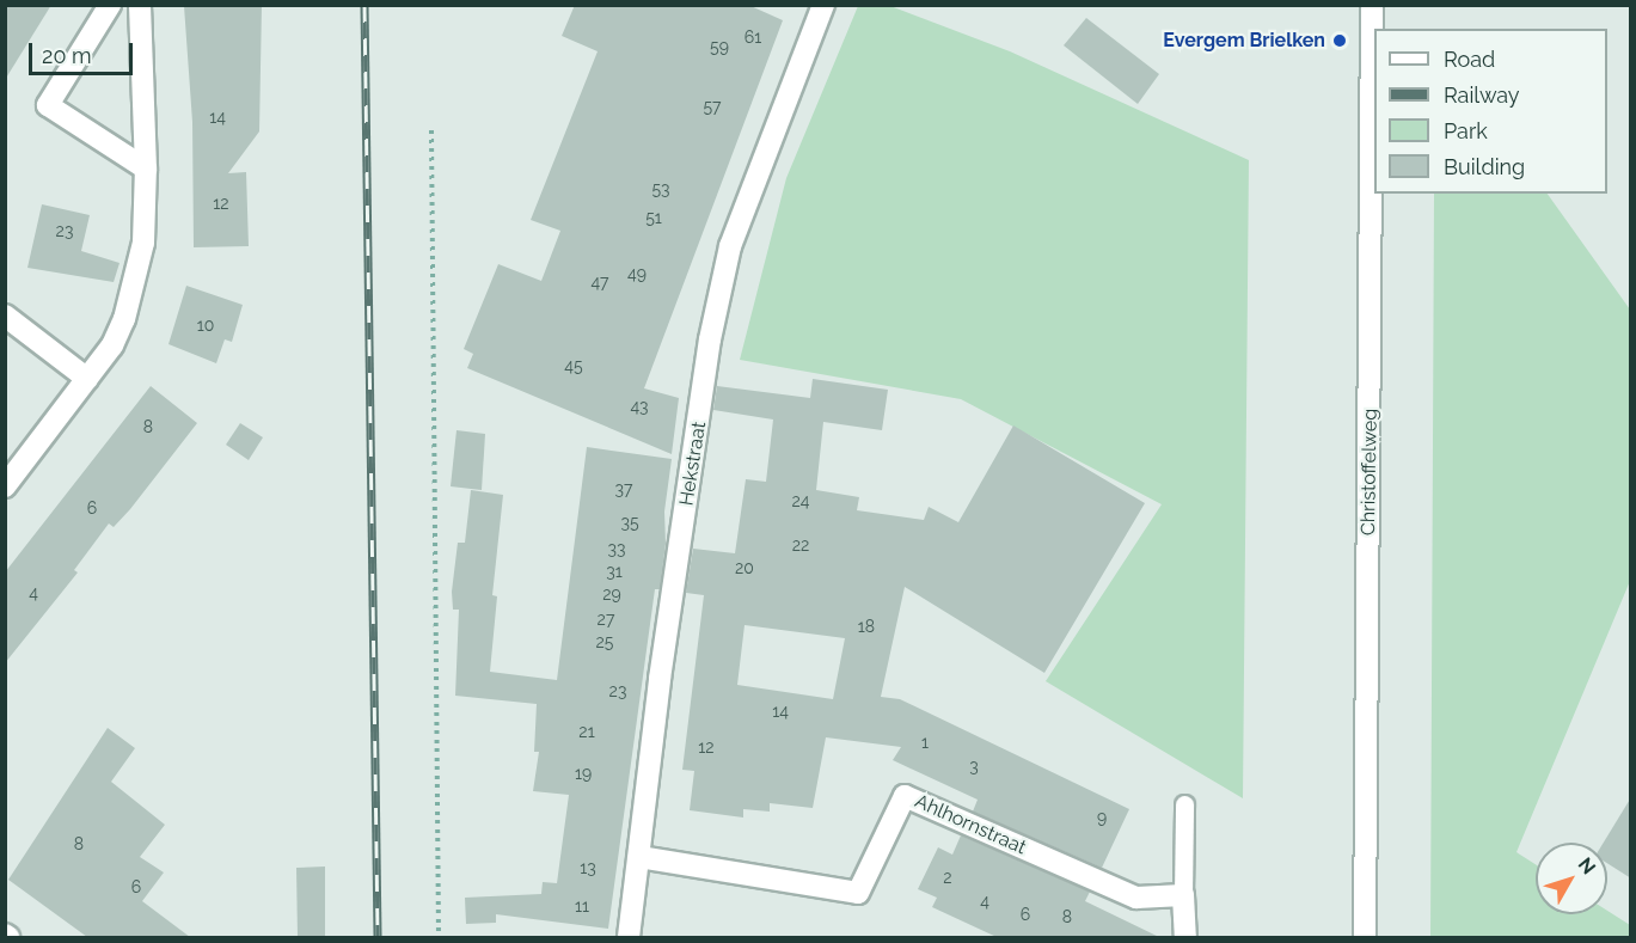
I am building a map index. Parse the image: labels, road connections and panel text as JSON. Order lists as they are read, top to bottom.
{
  "streets": {
    "street": ["Hekstraat", "Christoffelweg", "Ahlhornstraat"]
  },
  "crossings": [
    ["Hekstraat", "Ahlhornstraat"]
  ],
  "places": ["Evergem Brielken"],
  "house_numbers": [
    "61",
    "59",
    "57",
    "14",
    "53",
    "12",
    "51",
    "23",
    "49",
    "47",
    "10",
    "45",
    "43",
    "8",
    "37",
    "24",
    "6",
    "35",
    "22",
    "33",
    "20",
    "31",
    "4",
    "29",
    "27",
    "18",
    "25",
    "23",
    "14",
    "21",
    "1",
    "12",
    "3",
    "19",
    "9",
    "8",
    "13",
    "2",
    "6",
    "4",
    "11",
    "6",
    "8"
  ],
  "legend": [
    "Road",
    "Railway",
    "Park",
    "Building"
  ],
  "scale_bar": "20 m",
  "north": "top right"
}
